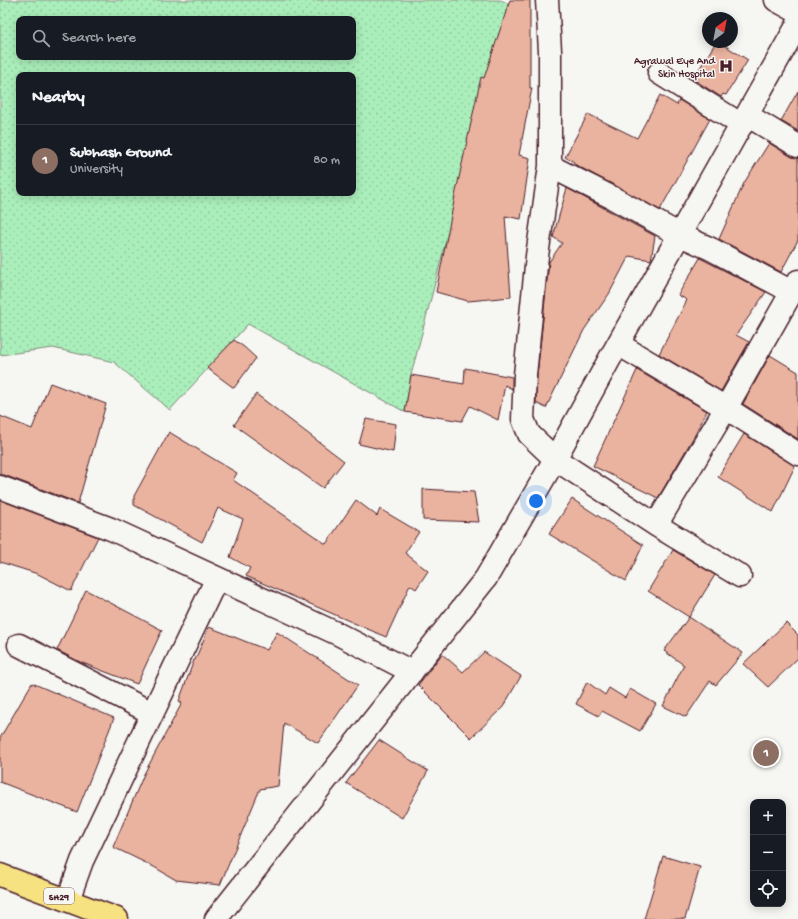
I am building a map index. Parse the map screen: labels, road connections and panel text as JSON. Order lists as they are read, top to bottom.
{
  "streets": {
    "main road": ["SH29"]
  },
  "places": {
    "hospital": ["Agrawal Eye And Skin Hospital"]
  },
  "north": "top right",
  "page": {
    "search": "Search here",
    "heading": "Nearby",
    "list": [
      {
        "mark": "1",
        "name": "Subhash Ground",
        "note": "University",
        "value": "80 m"
      }
    ],
    "pins": "1",
    "map_buttons": ["+", "−"]
  }
}
